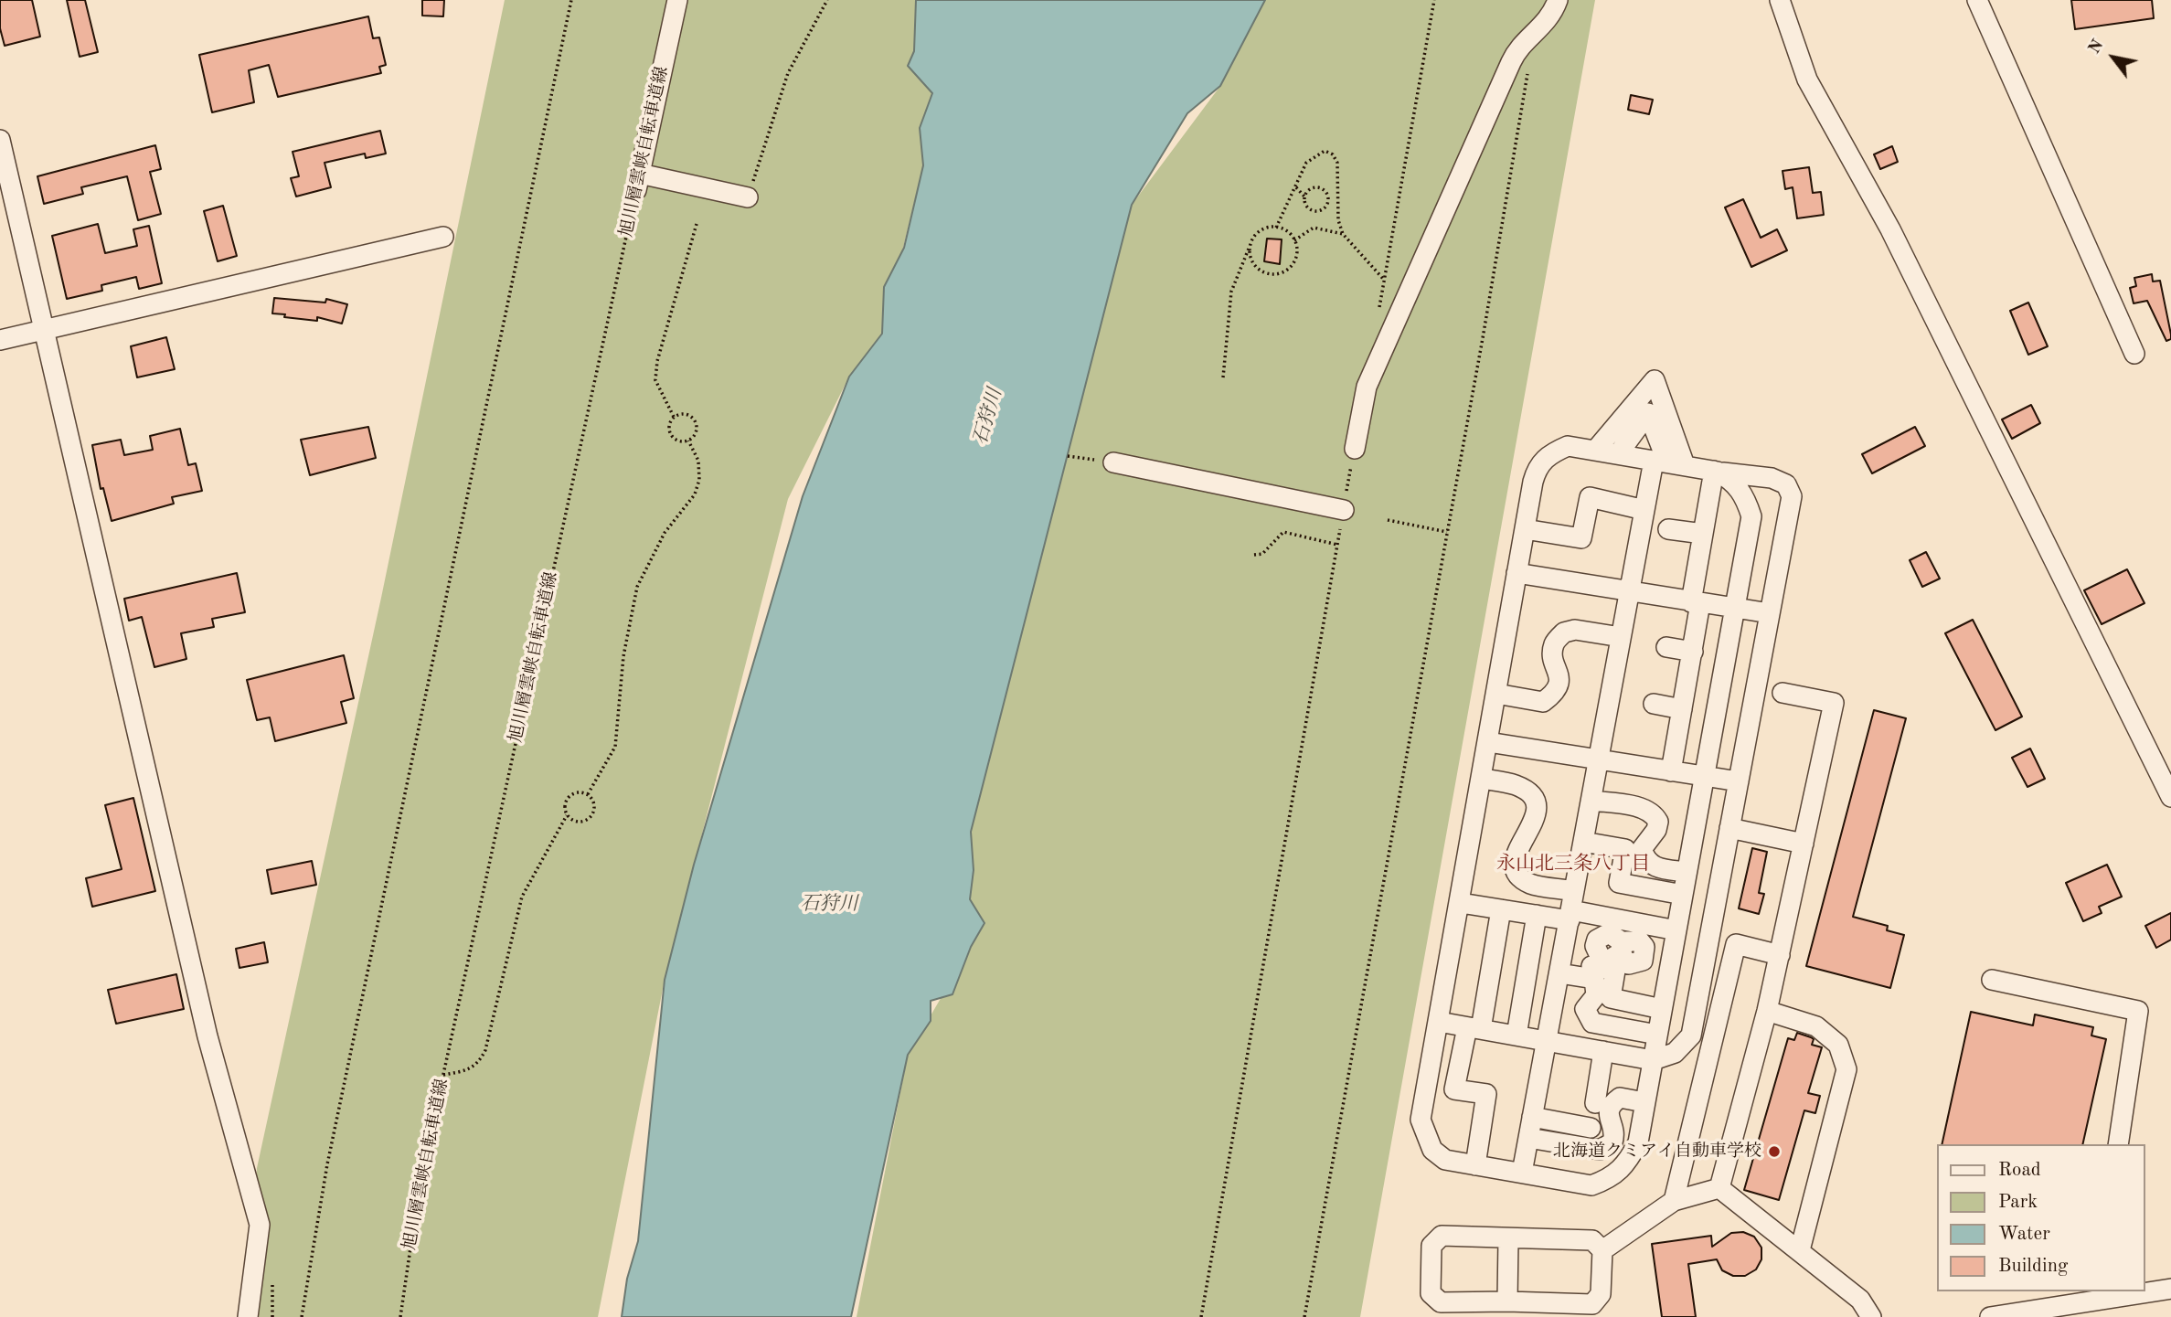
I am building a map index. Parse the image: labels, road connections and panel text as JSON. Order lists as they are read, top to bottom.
{
  "streets": {
    "street": ["旭川層雲峡自転車道線"]
  },
  "districts": ["永山北三条八丁目"],
  "water": ["石狩川"],
  "places": ["北海道クミアイ自動車学校"],
  "legend": [
    "Road",
    "Park",
    "Water",
    "Building"
  ],
  "north": "top left"
}
